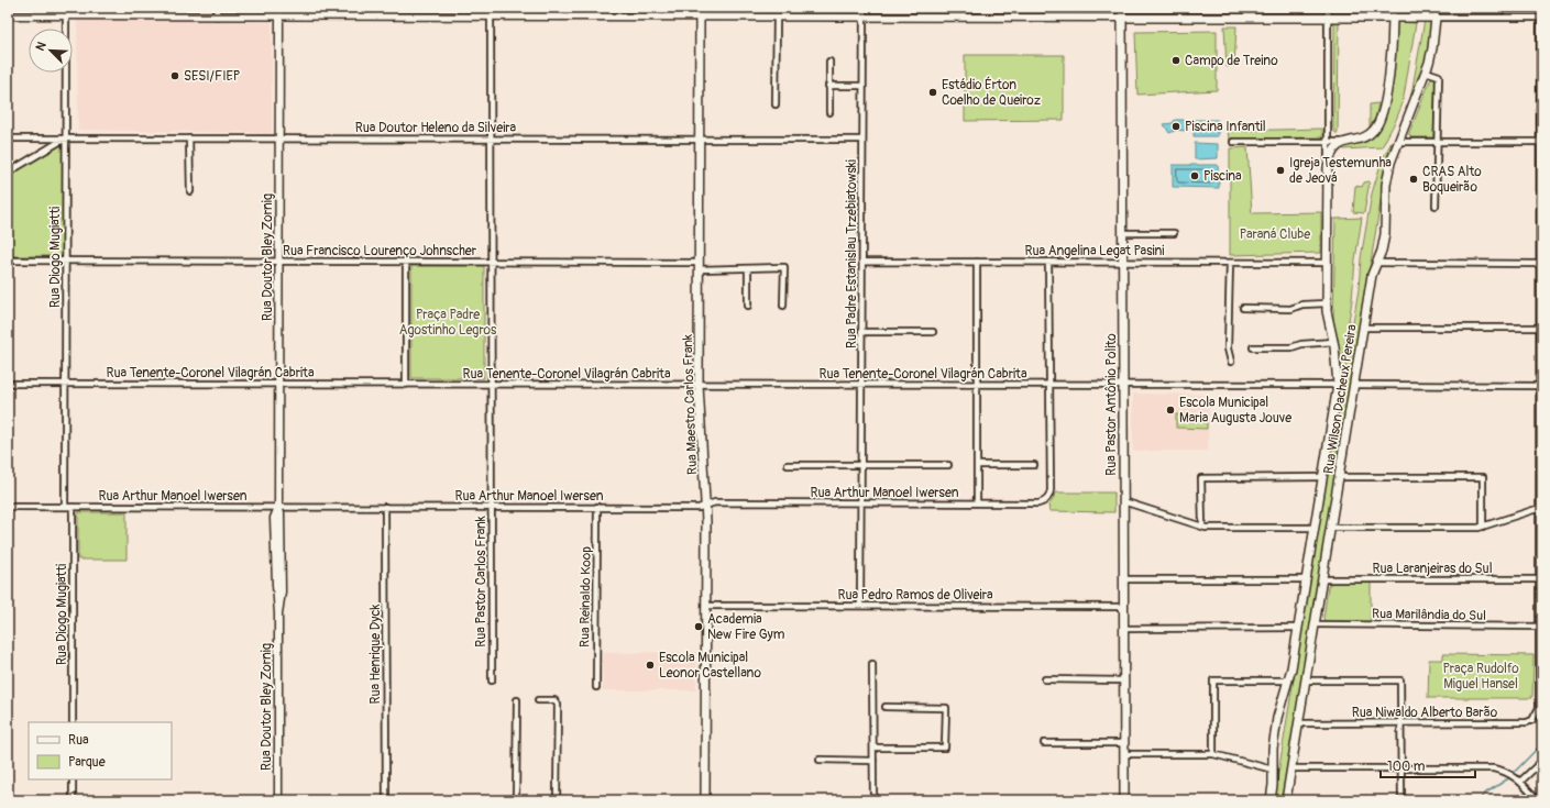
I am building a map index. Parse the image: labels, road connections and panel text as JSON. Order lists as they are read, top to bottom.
{
  "streets": {
    "main road": ["Rua Wilson Dacheux Pereira", "Rua Maestro Carlos Frank", "Rua Pastor Antônio Polito"],
    "street": [
      "Rua Doutor Heleno da Silveira",
      "Rua Francisco Lourenço Johnscher",
      "Rua Angelina Legat Pasini",
      "Rua Padre Estanislau Trzebiatowski",
      "Rua Diogo Mugiatti",
      "Rua Doutor Bley Zornig",
      "Rua Tenente-Coronel Vilagrán Cabrita",
      "Rua Arthur Manoel Iwersen",
      "Rua Laranjeiras do Sul",
      "Rua Pastor Carlos Frank",
      "Rua Pedro Ramos de Oliveira",
      "Rua Reinaldo Koop",
      "Rua Marilândia do Sul",
      "Rua Henrique Dyck",
      "Rua Niwaldo Alberto Barão"
    ]
  },
  "crossings": [
    ["Rua Doutor Heleno da Silveira", "Rua Padre Estanislau Trzebiatowski"],
    ["Rua Doutor Heleno da Silveira", "Rua Diogo Mugiatti"],
    ["Rua Doutor Heleno da Silveira", "Rua Doutor Bley Zornig"],
    ["Rua Doutor Heleno da Silveira", "Rua Maestro Carlos Frank"],
    ["Rua Doutor Heleno da Silveira", "Rua Pastor Carlos Frank"],
    ["Rua Francisco Lourenço Johnscher", "Rua Diogo Mugiatti"],
    ["Rua Francisco Lourenço Johnscher", "Rua Doutor Bley Zornig"],
    ["Rua Francisco Lourenço Johnscher", "Rua Maestro Carlos Frank"],
    ["Rua Francisco Lourenço Johnscher", "Rua Pastor Carlos Frank"],
    ["Rua Angelina Legat Pasini", "Rua Padre Estanislau Trzebiatowski"],
    ["Rua Angelina Legat Pasini", "Rua Wilson Dacheux Pereira"],
    ["Rua Angelina Legat Pasini", "Rua Pastor Antônio Polito"],
    ["Rua Padre Estanislau Trzebiatowski", "Rua Tenente-Coronel Vilagrán Cabrita"],
    ["Rua Padre Estanislau Trzebiatowski", "Rua Arthur Manoel Iwersen"],
    ["Rua Padre Estanislau Trzebiatowski", "Rua Pedro Ramos de Oliveira"],
    ["Rua Diogo Mugiatti", "Rua Tenente-Coronel Vilagrán Cabrita"],
    ["Rua Diogo Mugiatti", "Rua Arthur Manoel Iwersen"],
    ["Rua Doutor Bley Zornig", "Rua Tenente-Coronel Vilagrán Cabrita"],
    ["Rua Doutor Bley Zornig", "Rua Arthur Manoel Iwersen"],
    ["Rua Tenente-Coronel Vilagrán Cabrita", "Rua Wilson Dacheux Pereira"],
    ["Rua Tenente-Coronel Vilagrán Cabrita", "Rua Maestro Carlos Frank"],
    ["Rua Tenente-Coronel Vilagrán Cabrita", "Rua Pastor Antônio Polito"],
    ["Rua Tenente-Coronel Vilagrán Cabrita", "Rua Arthur Manoel Iwersen"],
    ["Rua Tenente-Coronel Vilagrán Cabrita", "Rua Pastor Carlos Frank"],
    ["Rua Wilson Dacheux Pereira", "Rua Laranjeiras do Sul"],
    ["Rua Wilson Dacheux Pereira", "Rua Marilândia do Sul"],
    ["Rua Wilson Dacheux Pereira", "Rua Niwaldo Alberto Barão"],
    ["Rua Maestro Carlos Frank", "Rua Arthur Manoel Iwersen"],
    ["Rua Maestro Carlos Frank", "Rua Pedro Ramos de Oliveira"],
    ["Rua Pastor Antônio Polito", "Rua Pedro Ramos de Oliveira"],
    ["Rua Arthur Manoel Iwersen", "Rua Pastor Carlos Frank"],
    ["Rua Arthur Manoel Iwersen", "Rua Reinaldo Koop"],
    ["Rua Arthur Manoel Iwersen", "Rua Henrique Dyck"]
  ],
  "parks": ["Paraná Clube", "Praça Padre Agostinho Legros", "Praça Rudolfo Miguel Hansel"],
  "places": [
    "Campo de Treino",
    "SESI/FIEP",
    "Estádio Érton Coelho de Queiroz",
    "Piscina Infantil",
    "Igreja Testemunha de Jeová",
    "Piscina",
    "CRAS Alto Boqueirão",
    "Escola Municipal Maria Augusta Jouve",
    "Academia New Fire Gym",
    "Escola Municipal Leonor Castellano"
  ],
  "legend": ["Rua", "Parque"],
  "scale_bar": "100 m",
  "north": "top left"
}
